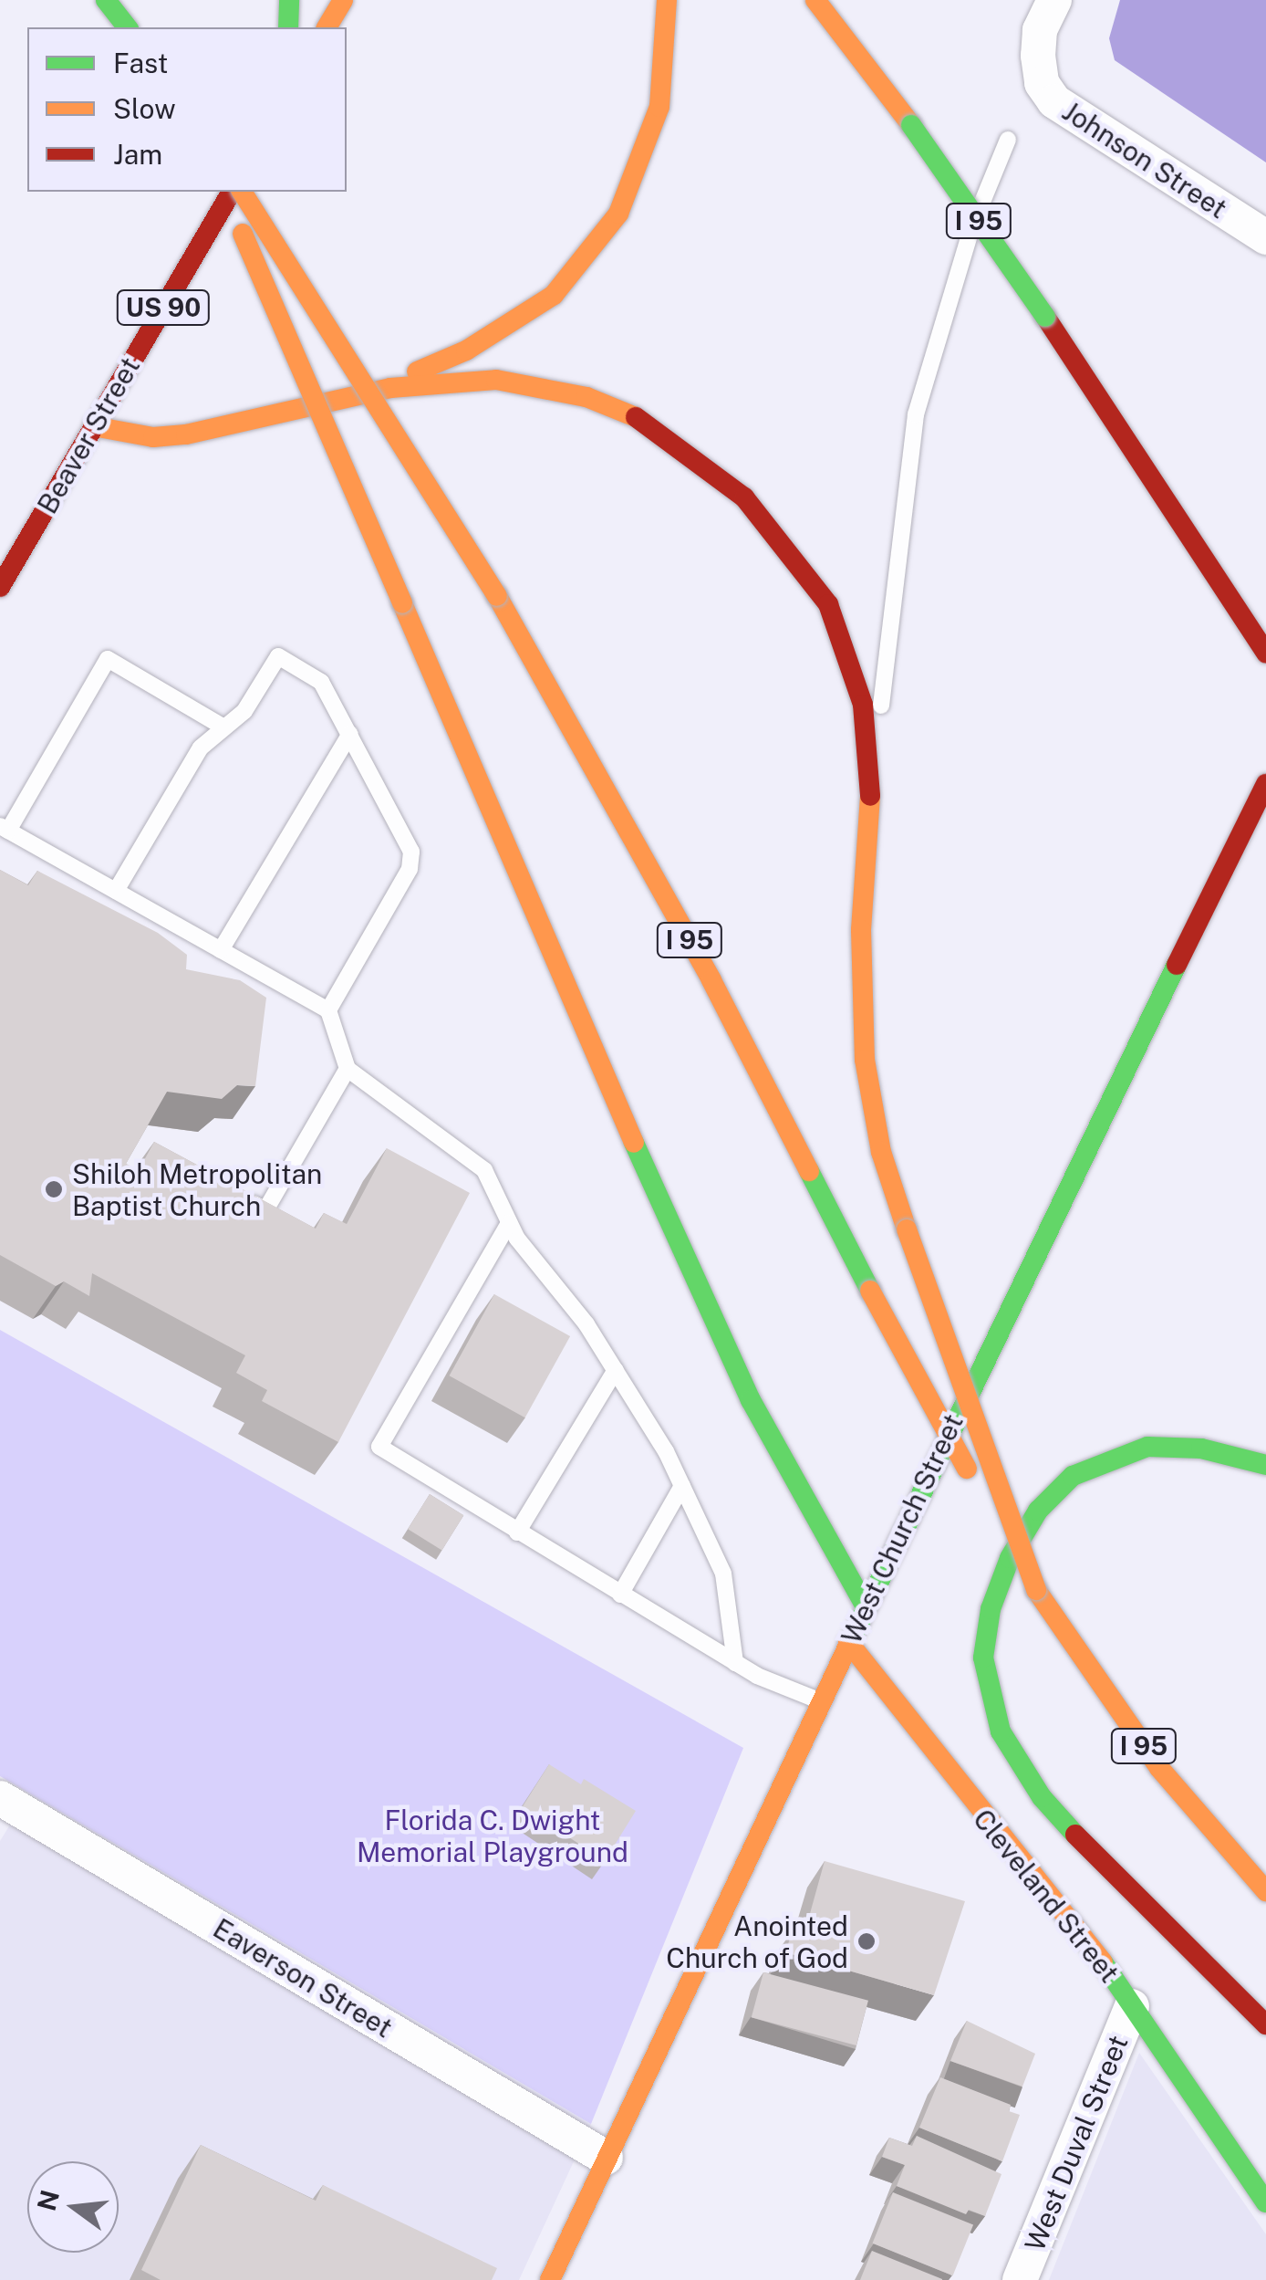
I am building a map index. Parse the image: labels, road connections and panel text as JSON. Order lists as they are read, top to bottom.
{
  "streets": {
    "main road": [
      "I 95",
      "US 90",
      "Beaver Street",
      "West Church Street",
      "Cleveland Street"
    ],
    "street": ["Johnson Street", "Eaverson Street", "West Duval Street"]
  },
  "crossings": [
    ["West Church Street", "Cleveland Street"],
    ["West Church Street", "Eaverson Street"],
    ["Cleveland Street", "West Duval Street"]
  ],
  "parks": ["Florida C. Dwight Memorial Playground"],
  "places": ["Shiloh Metropolitan Baptist Church", "Anointed Church of God"],
  "legend": ["Fast", "Slow", "Jam"],
  "north": "left"
}
